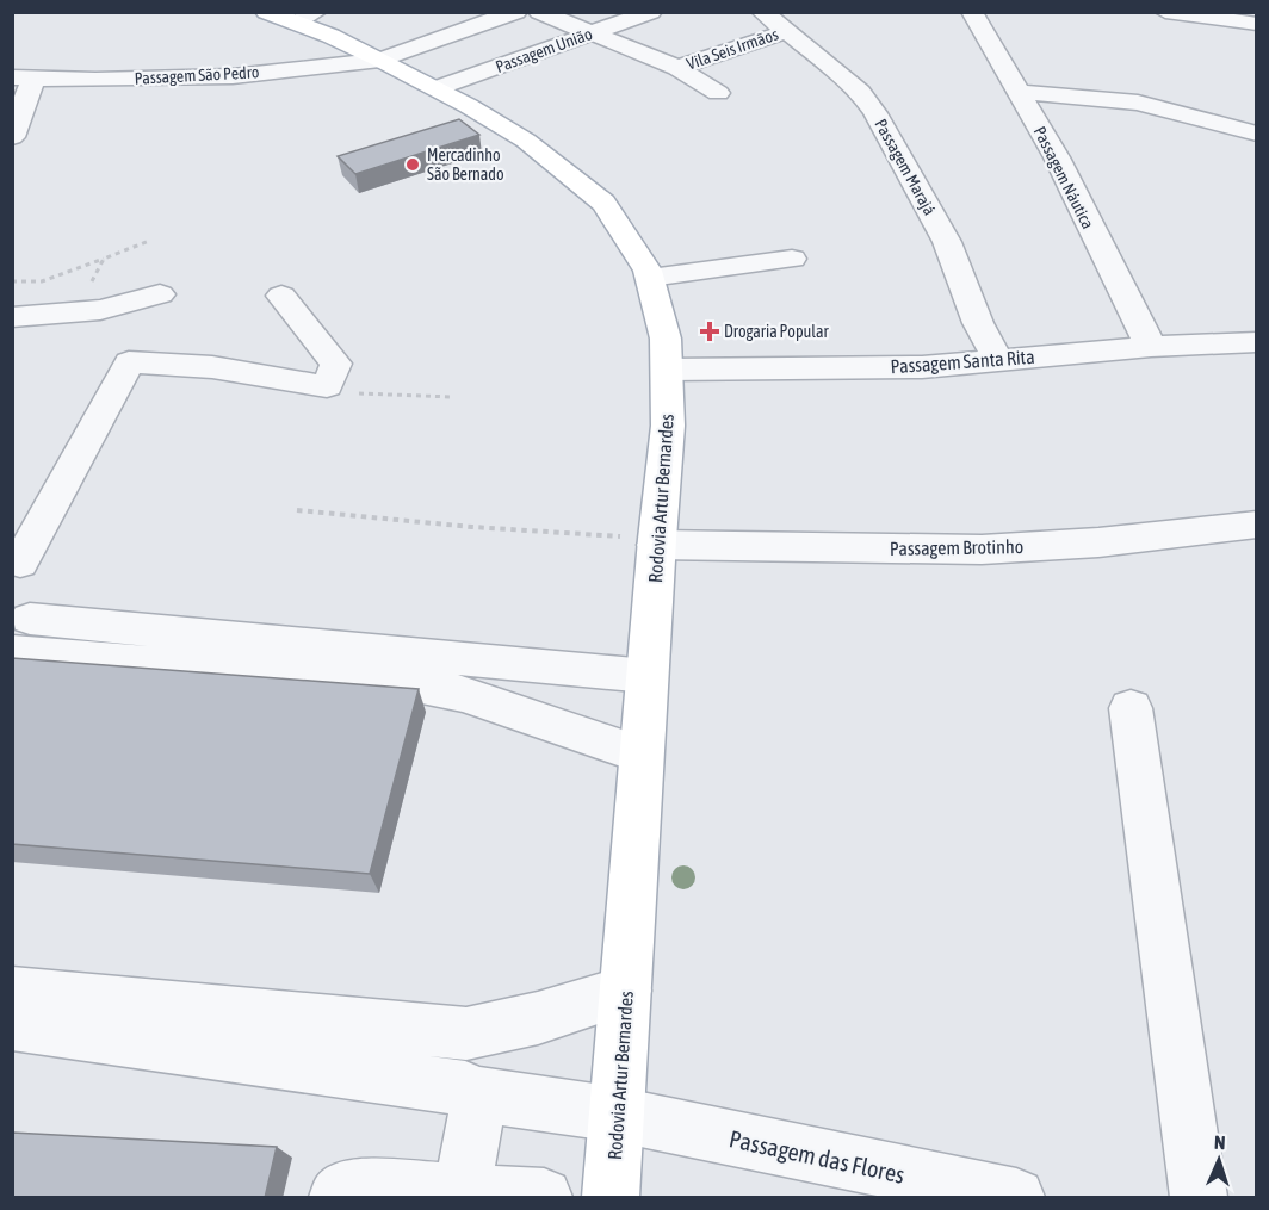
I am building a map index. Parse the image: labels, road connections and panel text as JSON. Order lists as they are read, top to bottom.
{
  "streets": {
    "main road": ["Rodovia Artur Bernardes"],
    "street": [
      "Vila Seis Irmãos",
      "Passagem União",
      "Passagem São Pedro",
      "Passagem Marajá",
      "Passagem Náutica",
      "Passagem Santa Rita",
      "Passagem Brotinho",
      "Passagem das Flores"
    ]
  },
  "crossings": [
    ["Vila Seis Irmãos", "Passagem União"],
    ["Vila Seis Irmãos", "Passagem Marajá"],
    ["Passagem União", "Rodovia Artur Bernardes"],
    ["Passagem São Pedro", "Rodovia Artur Bernardes"],
    ["Passagem Marajá", "Passagem Santa Rita"],
    ["Passagem Náutica", "Passagem Santa Rita"],
    ["Passagem Santa Rita", "Rodovia Artur Bernardes"],
    ["Rodovia Artur Bernardes", "Passagem Brotinho"],
    ["Rodovia Artur Bernardes", "Passagem das Flores"]
  ],
  "places": {
    "other": ["Mercadinho São Bernado"],
    "health": ["Drogaria Popular"]
  },
  "north": "top"
}
